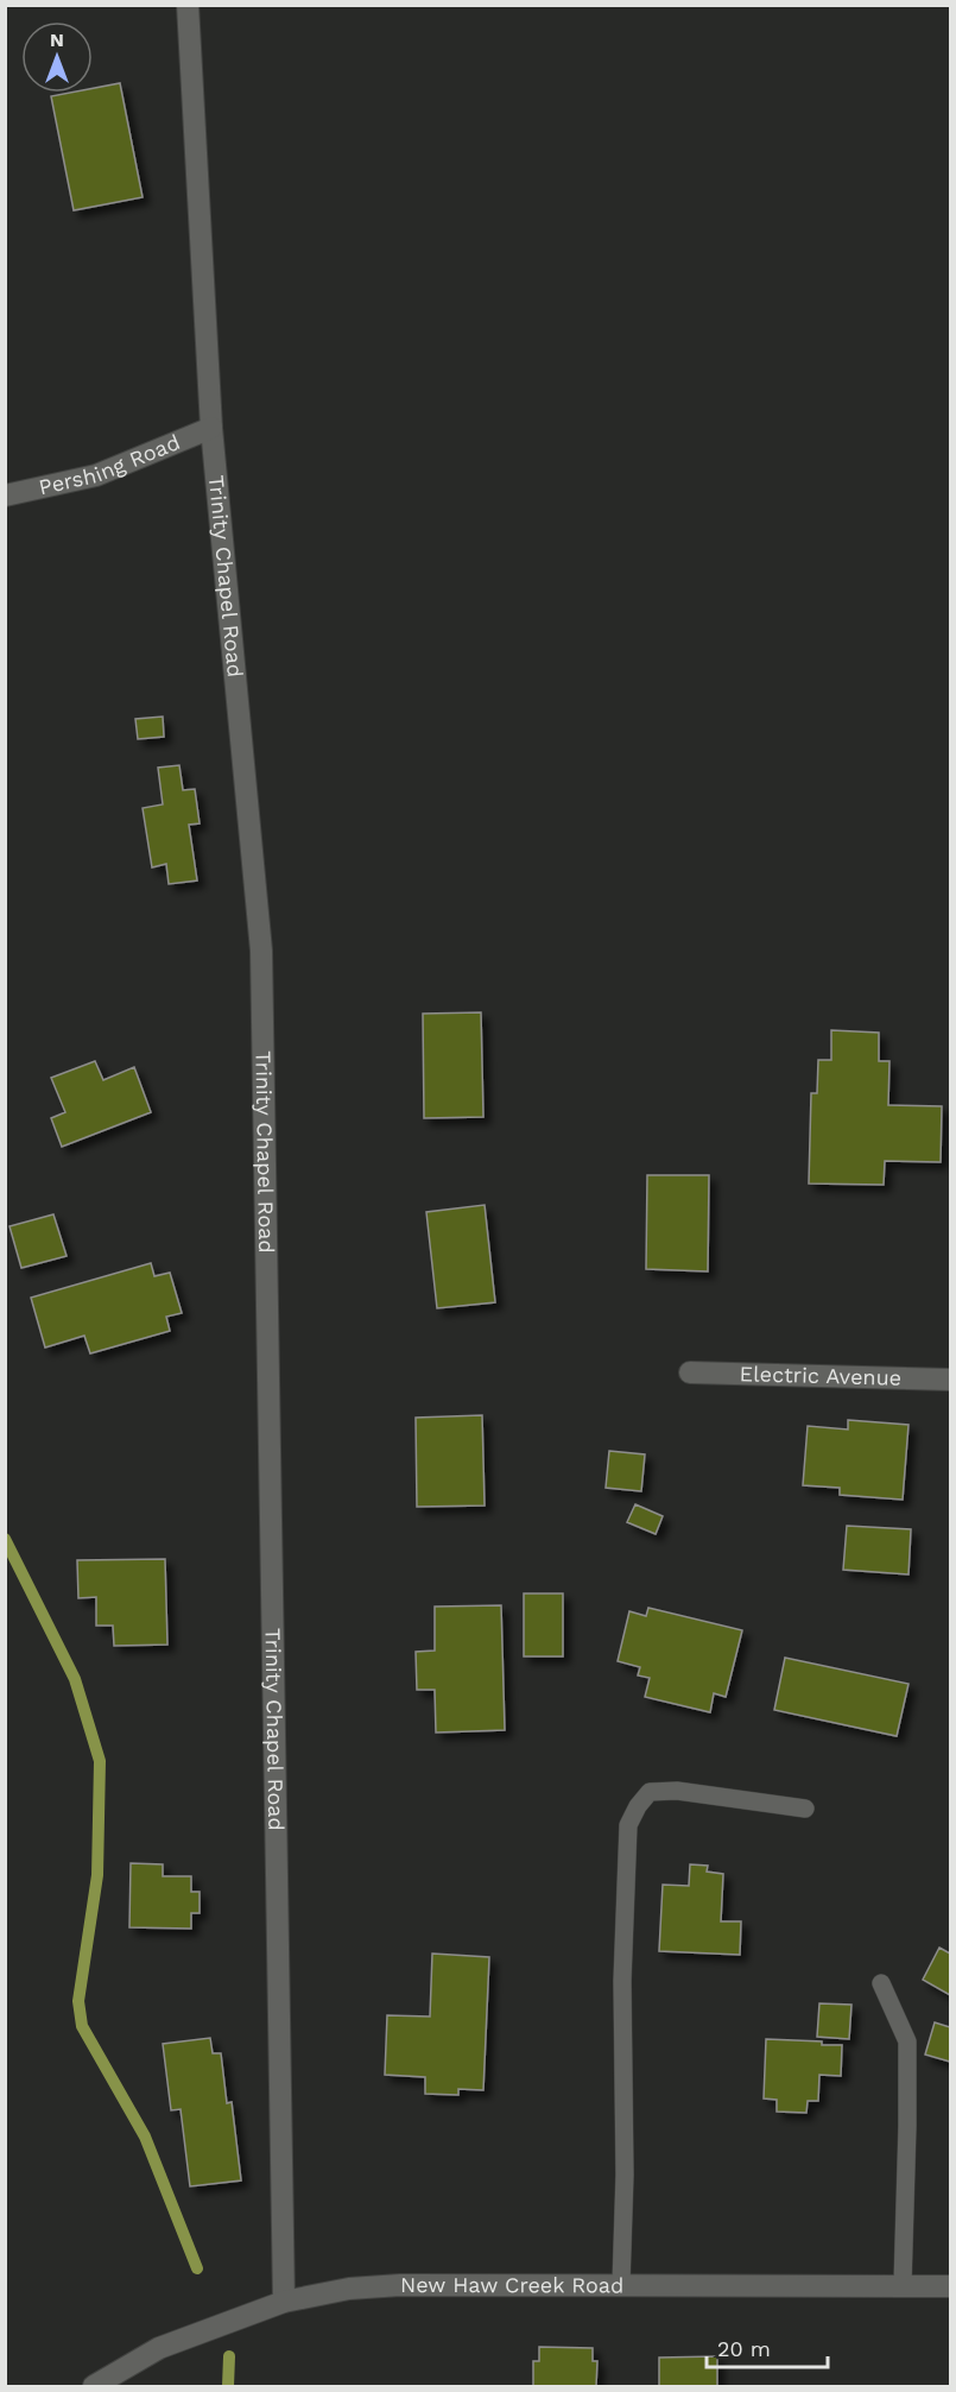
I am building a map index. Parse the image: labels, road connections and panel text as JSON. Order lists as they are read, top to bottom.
{
  "streets": {
    "street": [
      "Pershing Road",
      "Trinity Chapel Road",
      "Electric Avenue",
      "New Haw Creek Road"
    ]
  },
  "crossings": [
    ["Pershing Road", "Trinity Chapel Road"],
    ["Trinity Chapel Road", "New Haw Creek Road"]
  ],
  "scale_bar": "20 m",
  "north": "top"
}
